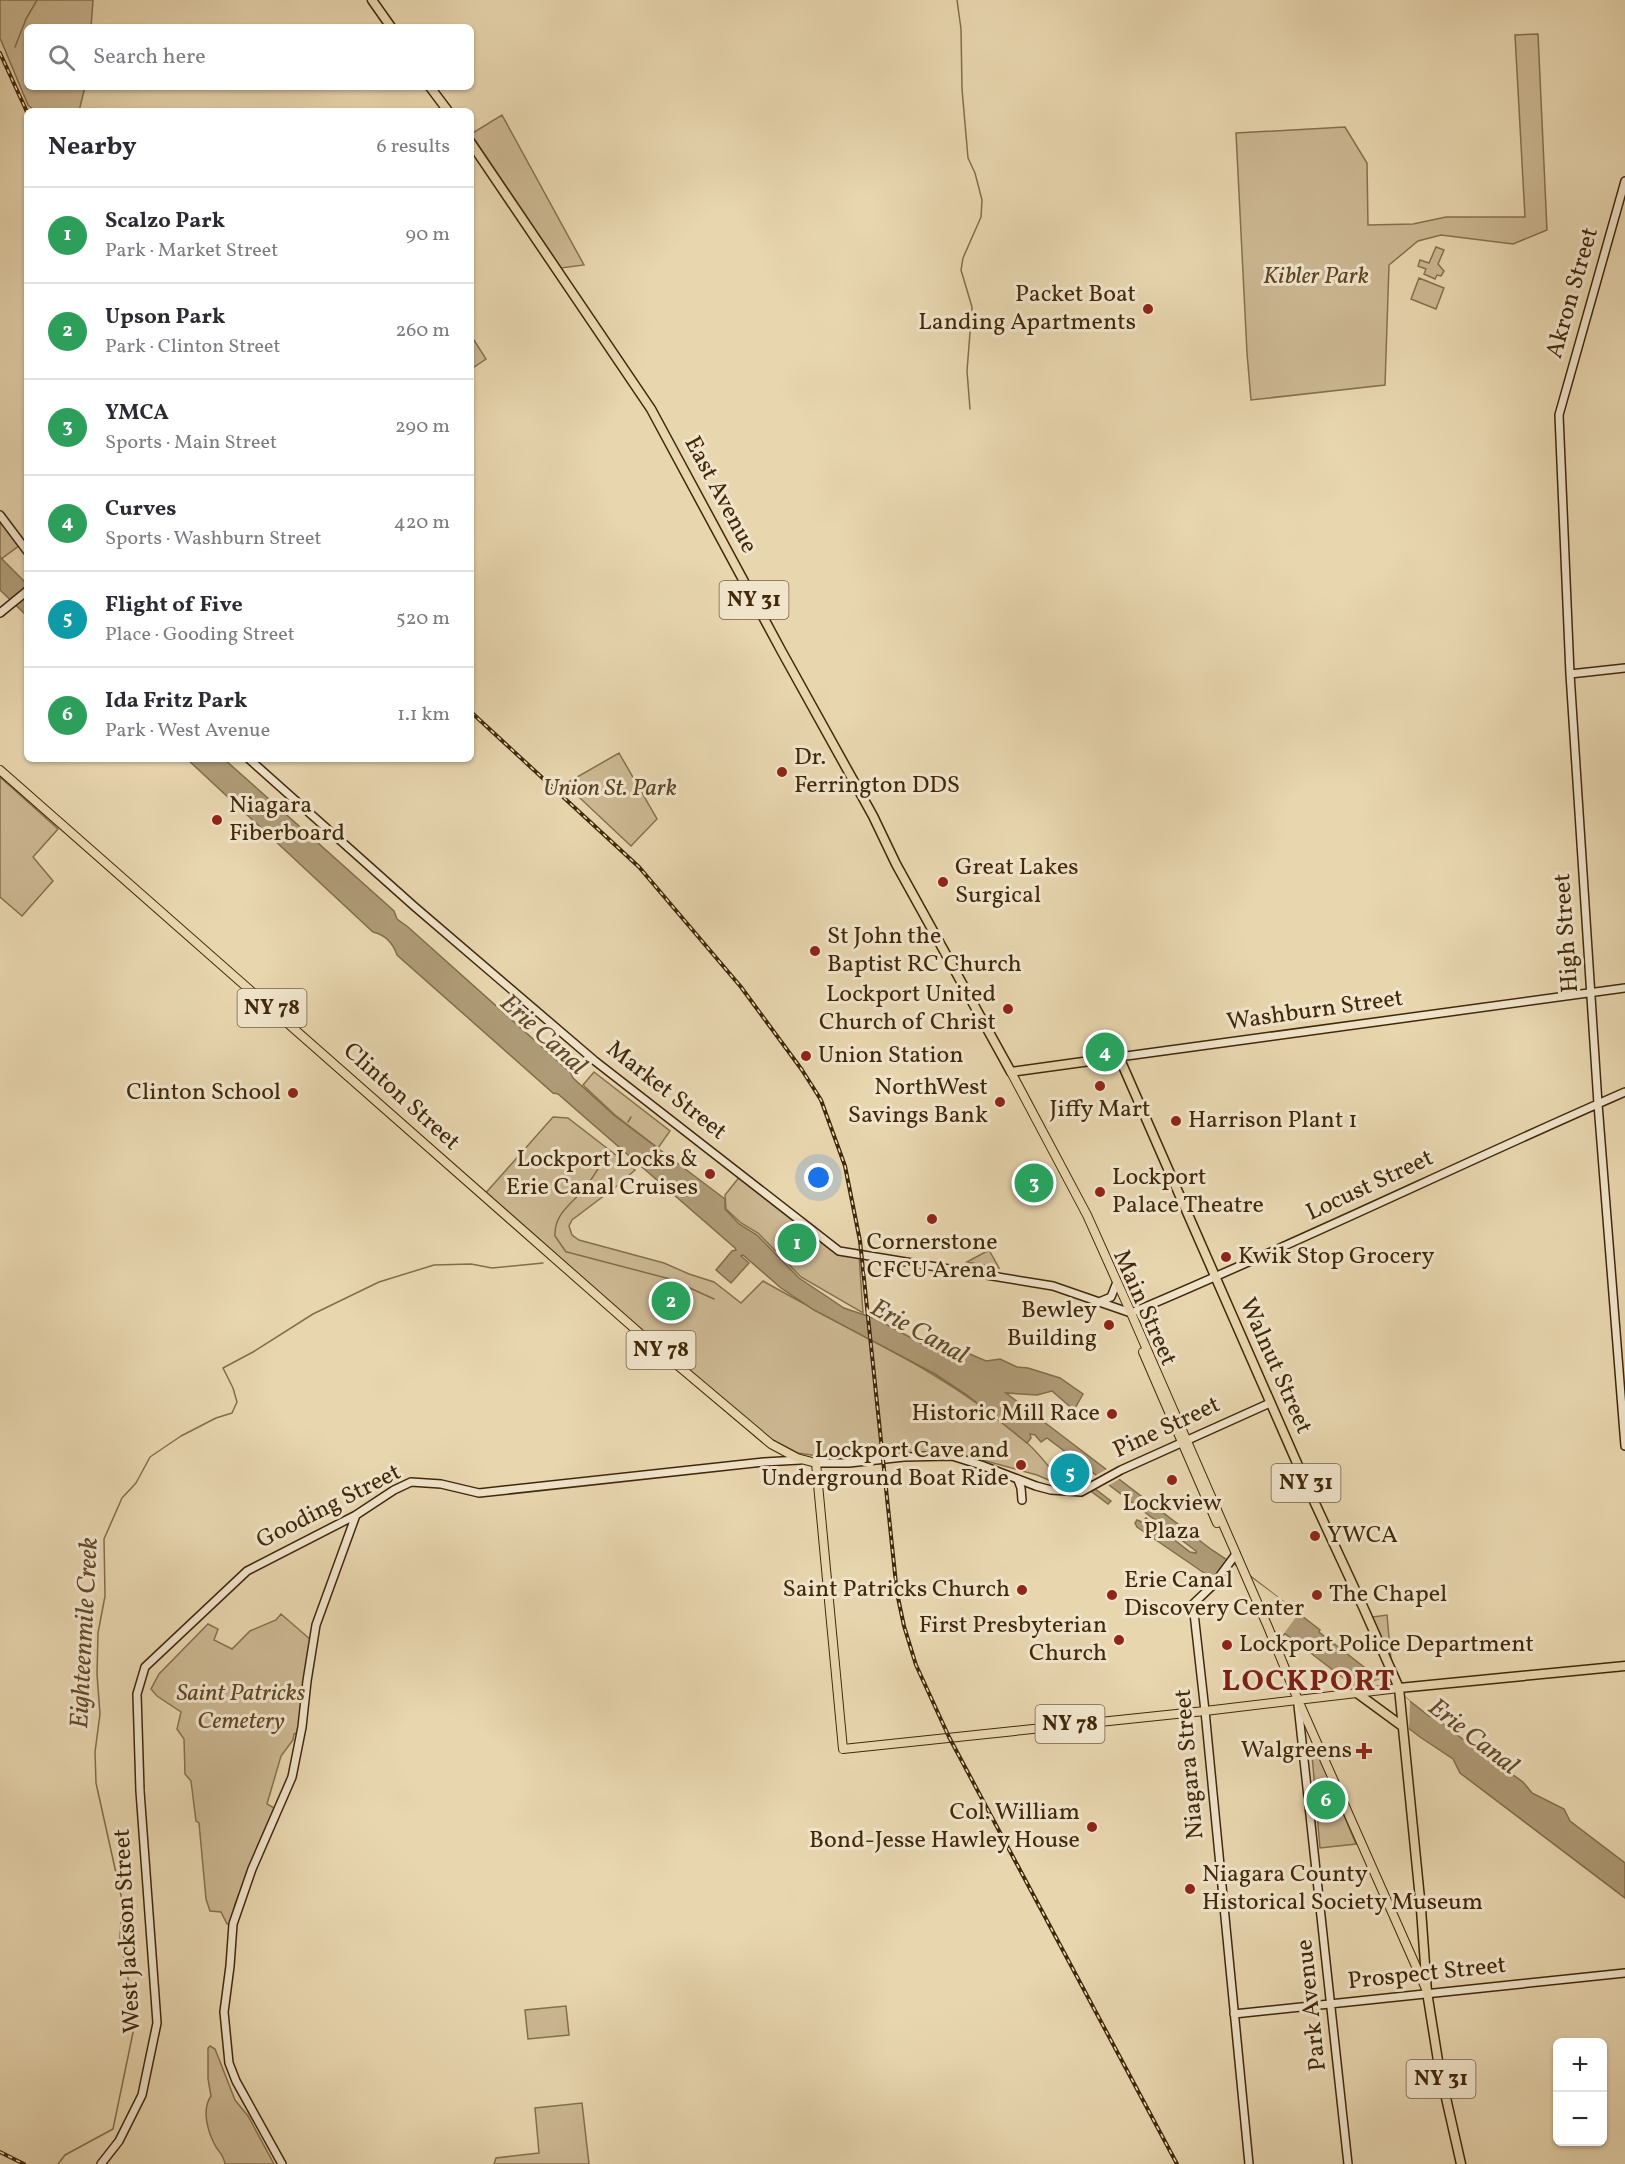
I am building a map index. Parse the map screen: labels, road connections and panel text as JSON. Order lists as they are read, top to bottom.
{
  "streets": {
    "highway": [
      "East Avenue",
      "NY 31",
      "NY 78",
      "Washburn Street",
      "Walnut Street"
    ],
    "main road": ["Clinton Street", "Main Street", "Gooding Street"],
    "street": [
      "Akron Street",
      "High Street",
      "Market Street",
      "Locust Street",
      "Pine Street",
      "Niagara Street",
      "West Jackson Street",
      "Prospect Street",
      "Park Avenue"
    ]
  },
  "crossings": [
    ["Akron Street", "High Street"],
    ["East Avenue", "Washburn Street"],
    ["East Avenue", "Main Street"],
    ["NY 31", "NY 78"],
    ["NY 31", "Main Street"],
    ["NY 31", "Walnut Street"],
    ["NY 31", "Prospect Street"],
    ["High Street", "Washburn Street"],
    ["High Street", "Locust Street"],
    ["NY 78", "Main Street"],
    ["NY 78", "Walnut Street"],
    ["NY 78", "Gooding Street"],
    ["NY 78", "Niagara Street"],
    ["NY 78", "Park Avenue"],
    ["Washburn Street", "Main Street"],
    ["Washburn Street", "Walnut Street"],
    ["Market Street", "Locust Street"],
    ["Market Street", "Main Street"],
    ["Clinton Street", "Gooding Street"],
    ["Locust Street", "Main Street"],
    ["Locust Street", "Walnut Street"],
    ["Main Street", "Pine Street"],
    ["Main Street", "Niagara Street"],
    ["Main Street", "Prospect Street"],
    ["Main Street", "Park Avenue"],
    ["Walnut Street", "Pine Street"],
    ["Pine Street", "Gooding Street"],
    ["Gooding Street", "West Jackson Street"],
    ["Niagara Street", "Prospect Street"],
    ["Prospect Street", "Park Avenue"]
  ],
  "districts": ["LOCKPORT"],
  "water": ["Erie Canal", "Eighteenmile Creek"],
  "parks": ["Kibler Park", "Union St. Park", "Saint Patricks Cemetery"],
  "places": {
    "other": [
      "Packet Boat Landing Apartments",
      "Dr. Ferrington DDS",
      "Niagara Fiberboard",
      "Great Lakes Surgical",
      "St John the Baptist RC Church",
      "Lockport United Church of Christ",
      "Union Station",
      "Jiffy Mart",
      "Clinton School",
      "NorthWest Savings Bank",
      "Harrison Plant 1",
      "Lockport Locks & Erie Canal Cruises",
      "Lockport Palace Theatre",
      "Cornerstone CFCU Arena",
      "Kwik Stop Grocery",
      "Bewley Building",
      "Historic Mill Race",
      "Lockport Cave and Underground Boat Ride",
      "Lockview Plaza",
      "YWCA",
      "Saint Patricks Church",
      "Erie Canal Discovery Center",
      "The Chapel",
      "First Presbyterian Church",
      "Lockport Police Department",
      "Col. William Bond-Jesse Hawley House",
      "Niagara County Historical Society Museum"
    ],
    "health": ["Walgreens"]
  },
  "page": {
    "search": "Search here",
    "heading": ["Nearby", "6 results"],
    "list": [
      {
        "mark": "1",
        "name": "Scalzo Park",
        "note": "Park · Market Street",
        "value": "90 m"
      },
      {
        "mark": "2",
        "name": "Upson Park",
        "note": "Park · Clinton Street",
        "value": "260 m"
      },
      {
        "mark": "3",
        "name": "YMCA",
        "note": "Sports · Main Street",
        "value": "290 m"
      },
      {
        "mark": "4",
        "name": "Curves",
        "note": "Sports · Washburn Street",
        "value": "420 m"
      },
      {
        "mark": "5",
        "name": "Flight of Five",
        "note": "Place · Gooding Street",
        "value": "520 m"
      },
      {
        "mark": "6",
        "name": "Ida Fritz Park",
        "note": "Park · West Avenue",
        "value": "1.1 km"
      }
    ],
    "pins": [
      "4",
      "3",
      "1",
      "2",
      "5",
      "6"
    ],
    "map_buttons": ["+", "−"]
  }
}
